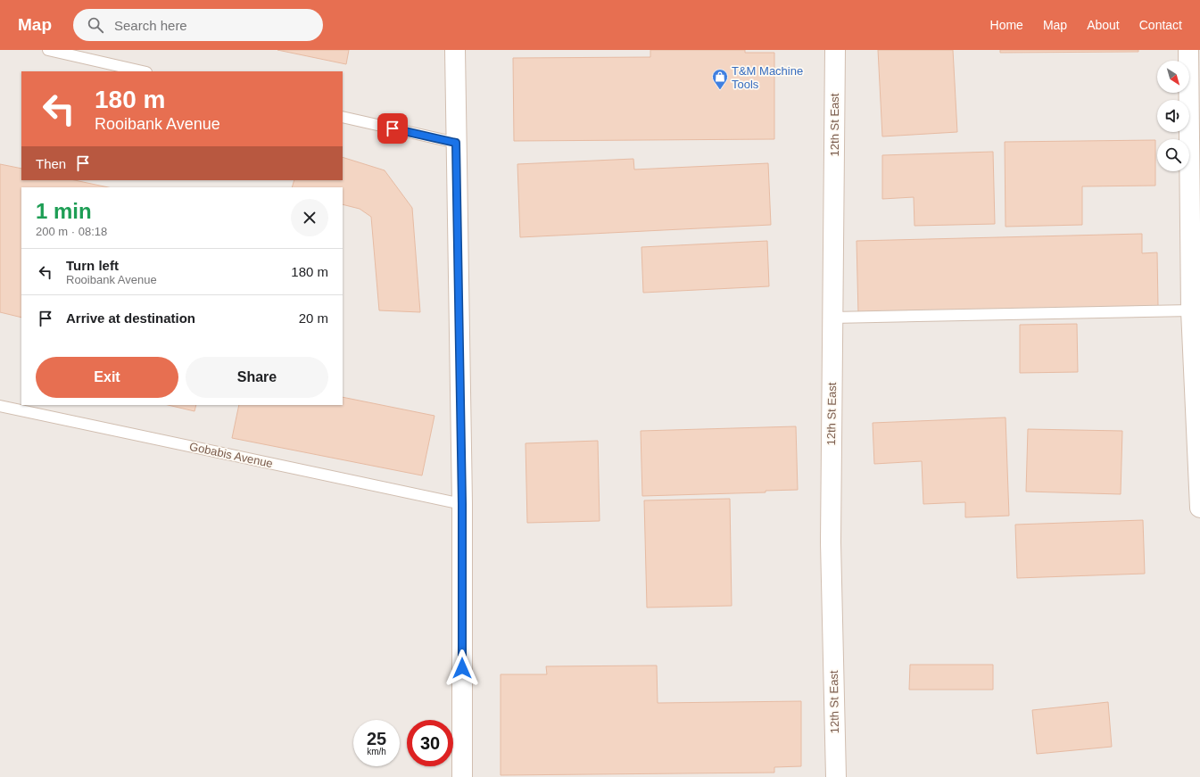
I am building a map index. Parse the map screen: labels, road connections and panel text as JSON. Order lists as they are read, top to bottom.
{
  "streets": {
    "street": ["12th St East"],
    "lane": ["Gobabis Avenue"]
  },
  "places": {
    "shop": ["T&M Machine Tools"]
  },
  "north": "bottom right",
  "page": {
    "header": "Map",
    "search": "Search here",
    "nav": [
      "Home",
      "Map",
      "About",
      "Contact"
    ],
    "turn": ["180 m", "Rooibank Avenue"],
    "then": "Then",
    "heading": ["1 min", "200 m · 08:18"],
    "list": [
      {
        "name": "Turn left",
        "note": "Rooibank Avenue",
        "value": "180 m"
      },
      {
        "name": "Arrive at destination",
        "value": "20 m"
      }
    ],
    "buttons": ["Exit", "Share"],
    "speed": "25 km/h",
    "limit": "30"
  }
}
